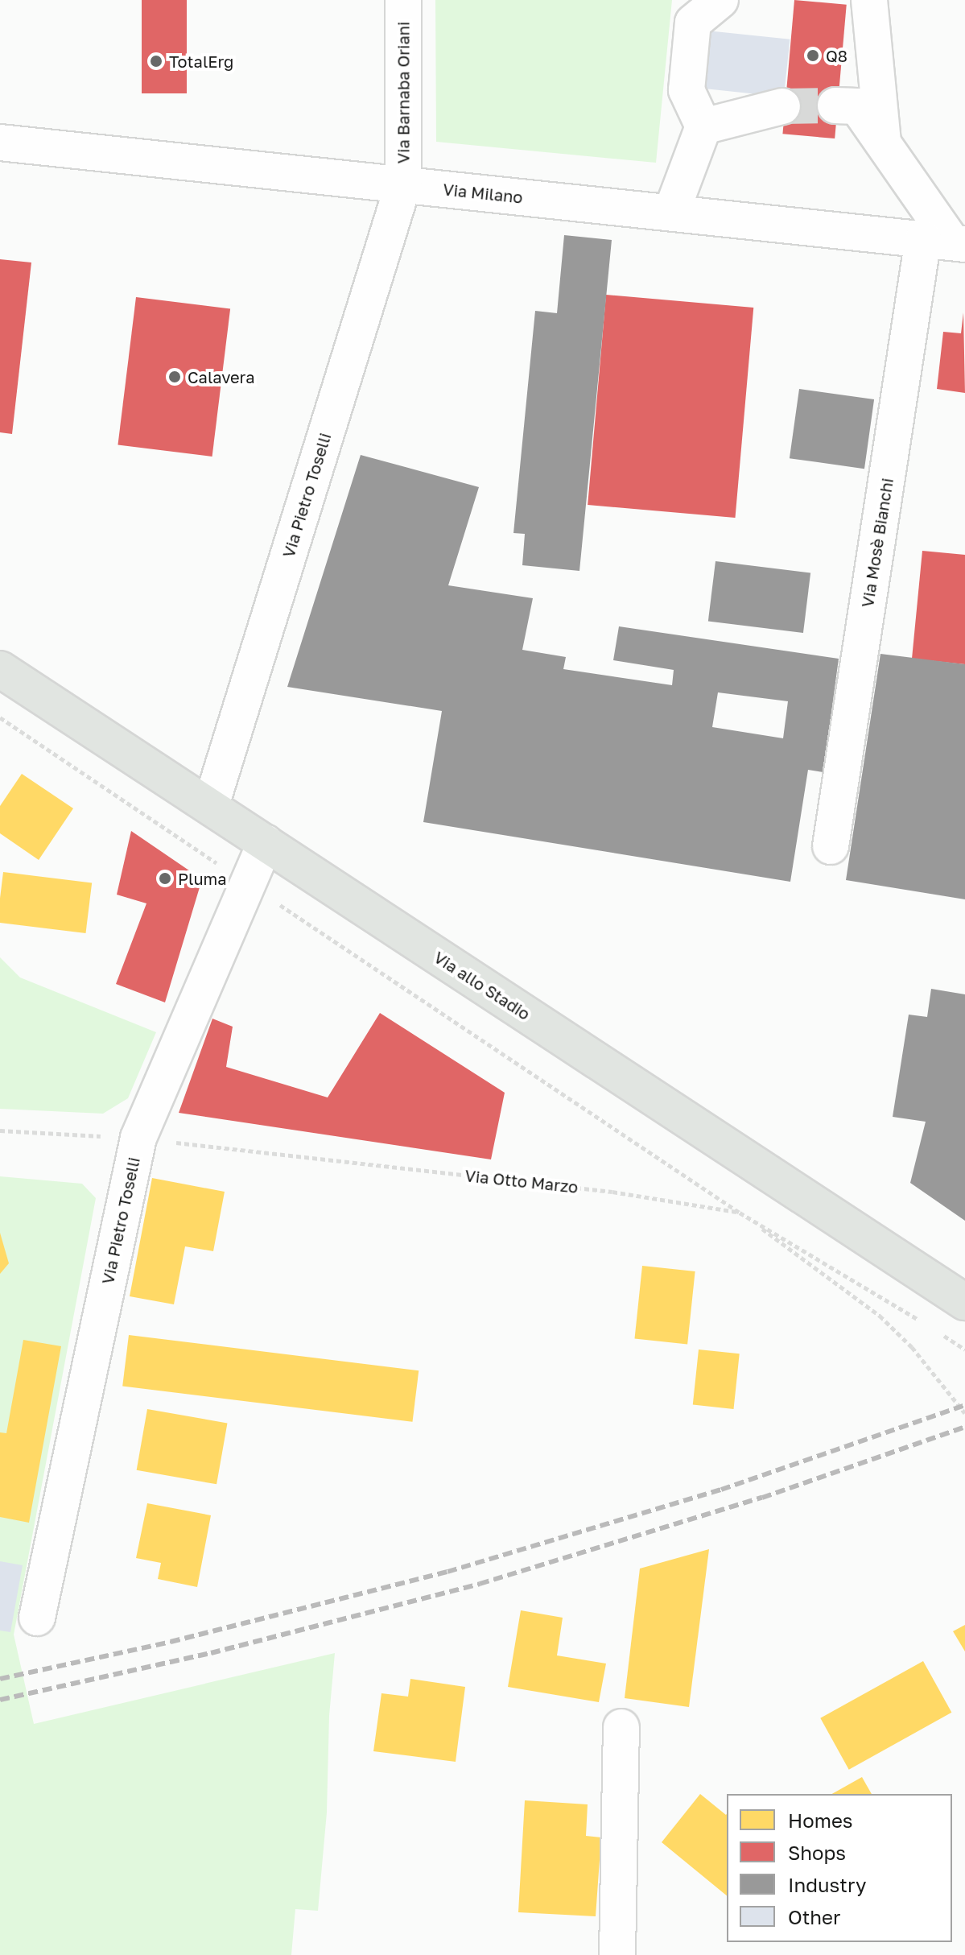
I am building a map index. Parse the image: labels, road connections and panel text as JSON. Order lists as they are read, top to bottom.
{
  "streets": {
    "main road": ["Via allo Stadio"],
    "street": [
      "Via Barnaba Oriani",
      "Via Milano",
      "Via Pietro Toselli",
      "Via Mosè Bianchi"
    ],
    "path": ["Via Otto Marzo"]
  },
  "crossings": [
    ["Via Barnaba Oriani", "Via Milano"],
    ["Via Barnaba Oriani", "Via Pietro Toselli"],
    ["Via Milano", "Via Pietro Toselli"],
    ["Via Milano", "Via Mosè Bianchi"],
    ["Via Pietro Toselli", "Via allo Stadio"],
    ["Via Pietro Toselli", "Via Otto Marzo"]
  ],
  "places": [
    "Q8",
    "TotalErg",
    "Calavera",
    "Pluma"
  ],
  "legend": [
    "Homes",
    "Shops",
    "Industry",
    "Other"
  ]
}
